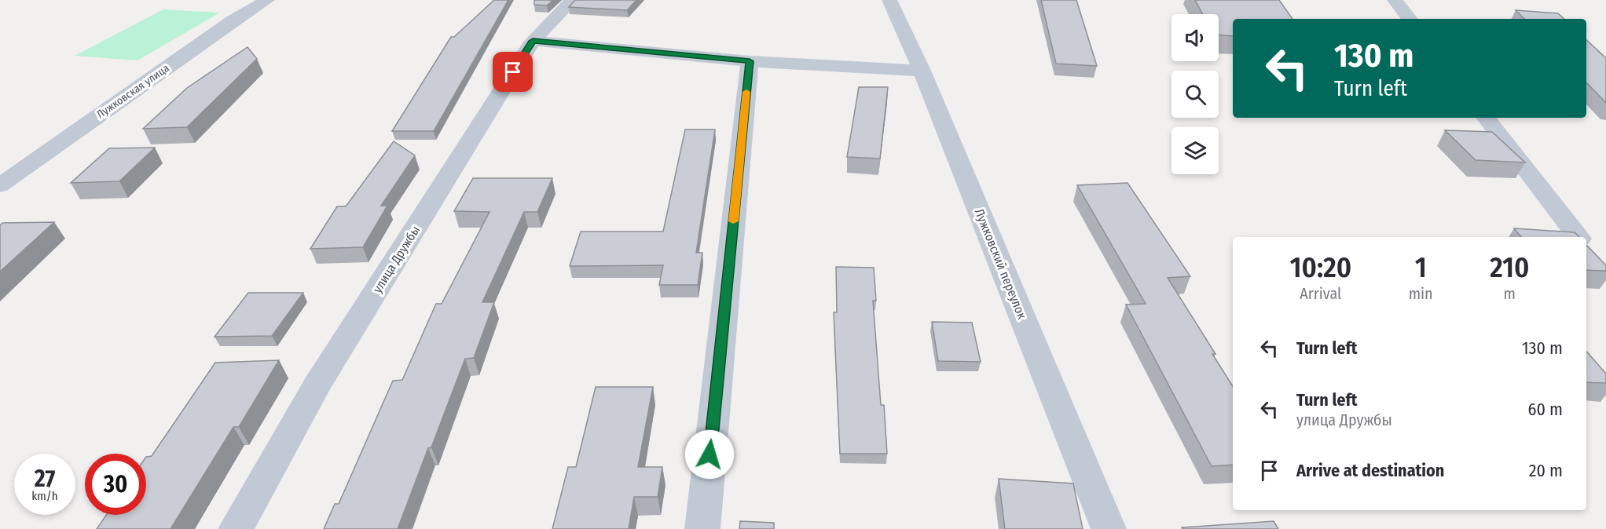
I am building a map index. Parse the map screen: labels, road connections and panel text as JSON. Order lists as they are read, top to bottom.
{
  "streets": {
    "street": ["Лужковская улица", "улица Дружбы", "Лужковский переулок"]
  },
  "page": {
    "turn": ["130 m", "Turn left"],
    "eta": [
      "10:20",
      "Arrival",
      "1",
      "min",
      "210",
      "m"
    ],
    "list": [
      {
        "name": "Turn left",
        "value": "130 m"
      },
      {
        "name": "Turn left",
        "note": "улица Дружбы",
        "value": "60 m"
      },
      {
        "name": "Arrive at destination",
        "value": "20 m"
      }
    ],
    "speed": "27 km/h",
    "limit": "30"
  }
}
